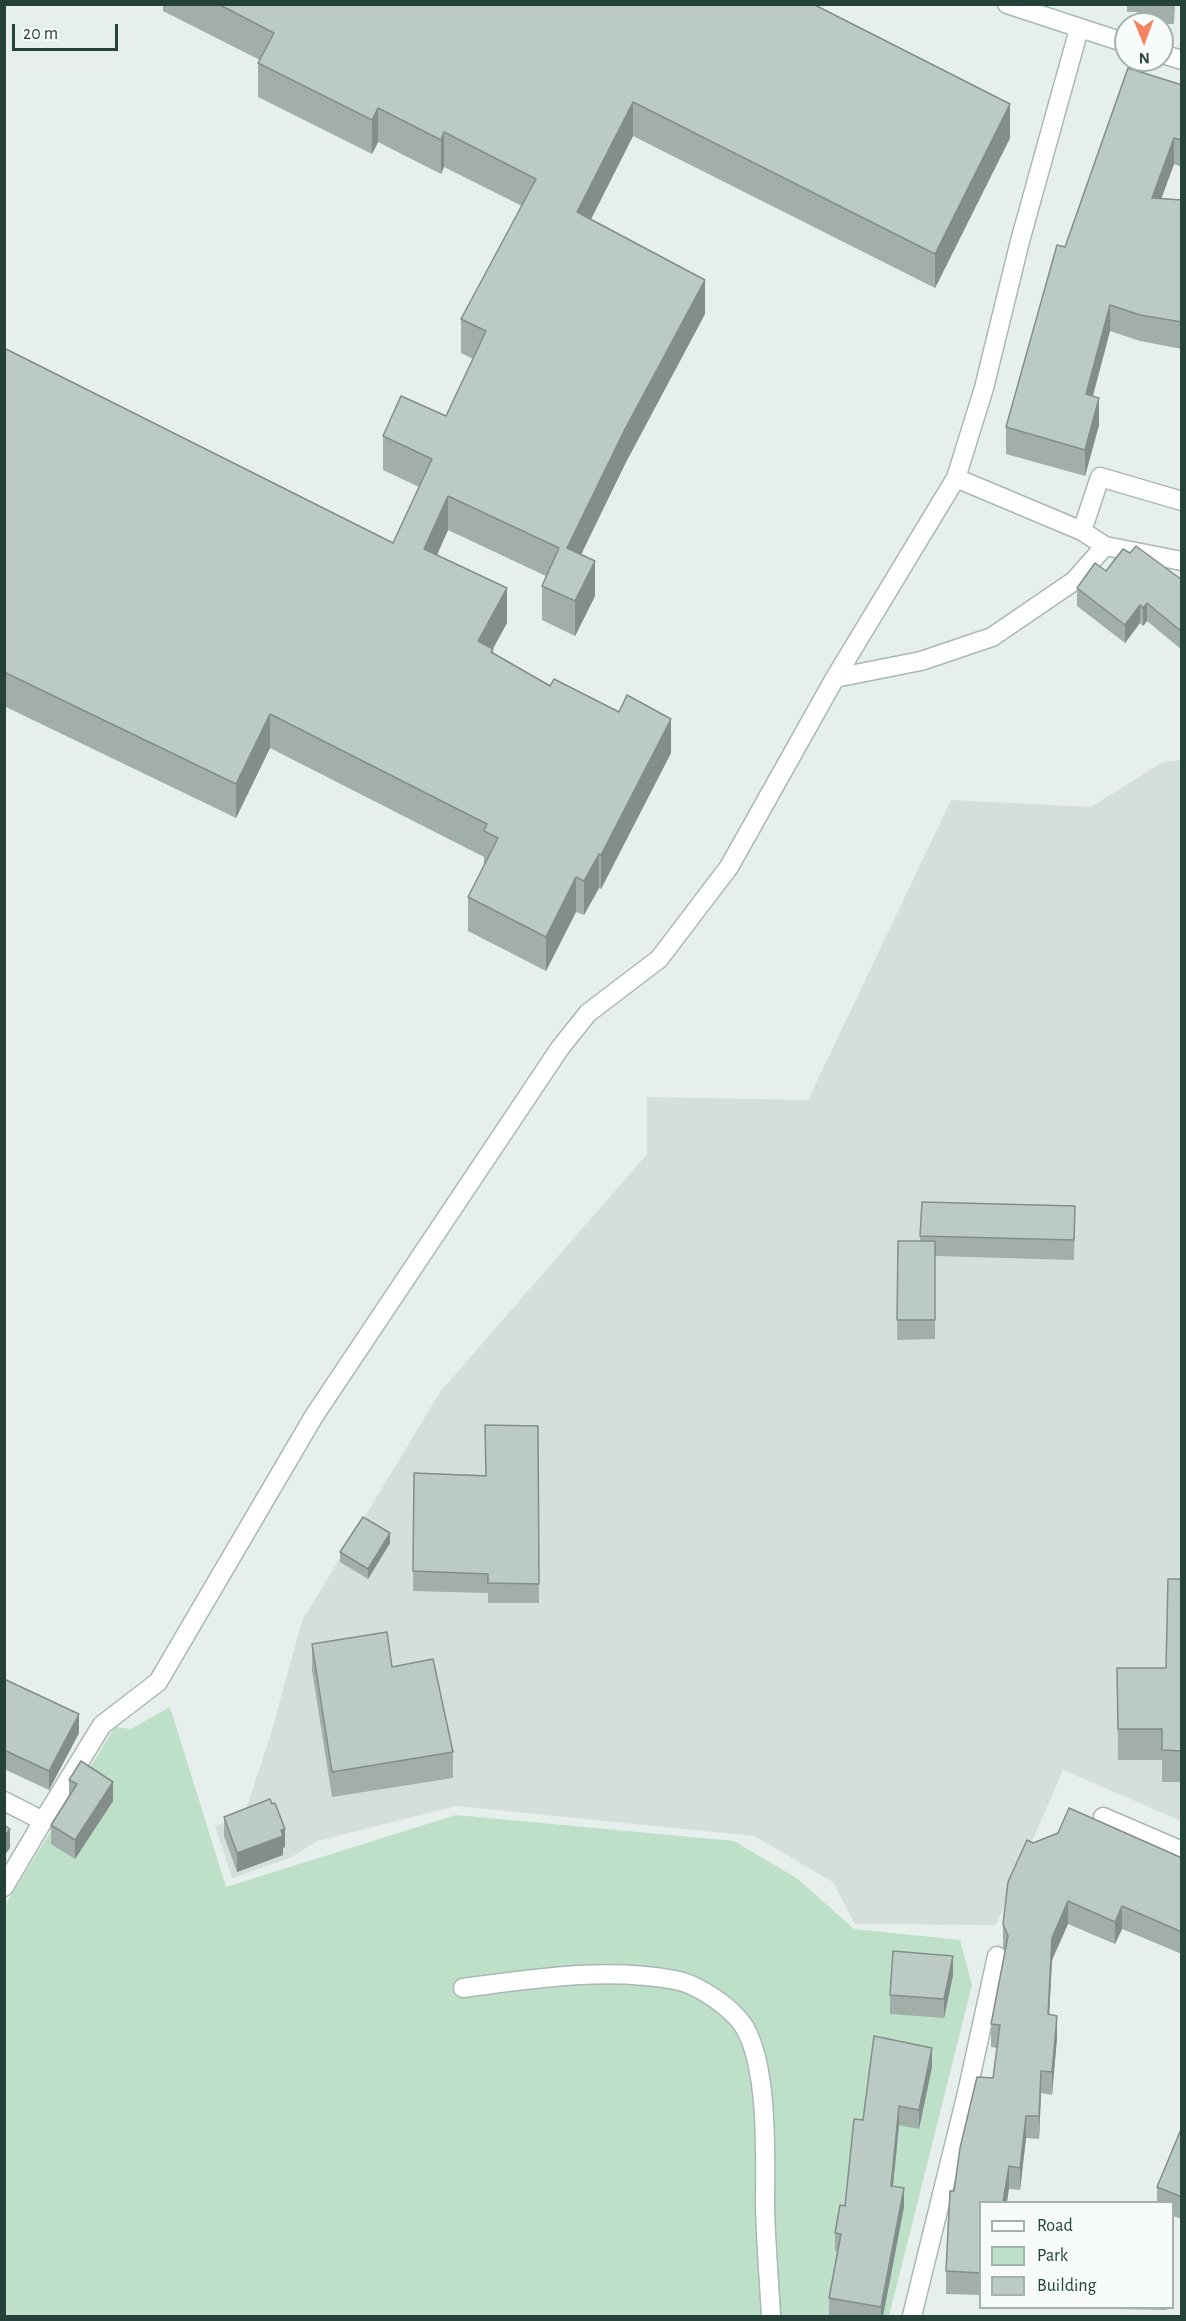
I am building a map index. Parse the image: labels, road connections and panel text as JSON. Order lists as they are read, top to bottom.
{
  "legend": ["Road", "Park", "Building"],
  "scale_bar": "20 m",
  "north": "bottom"
}
